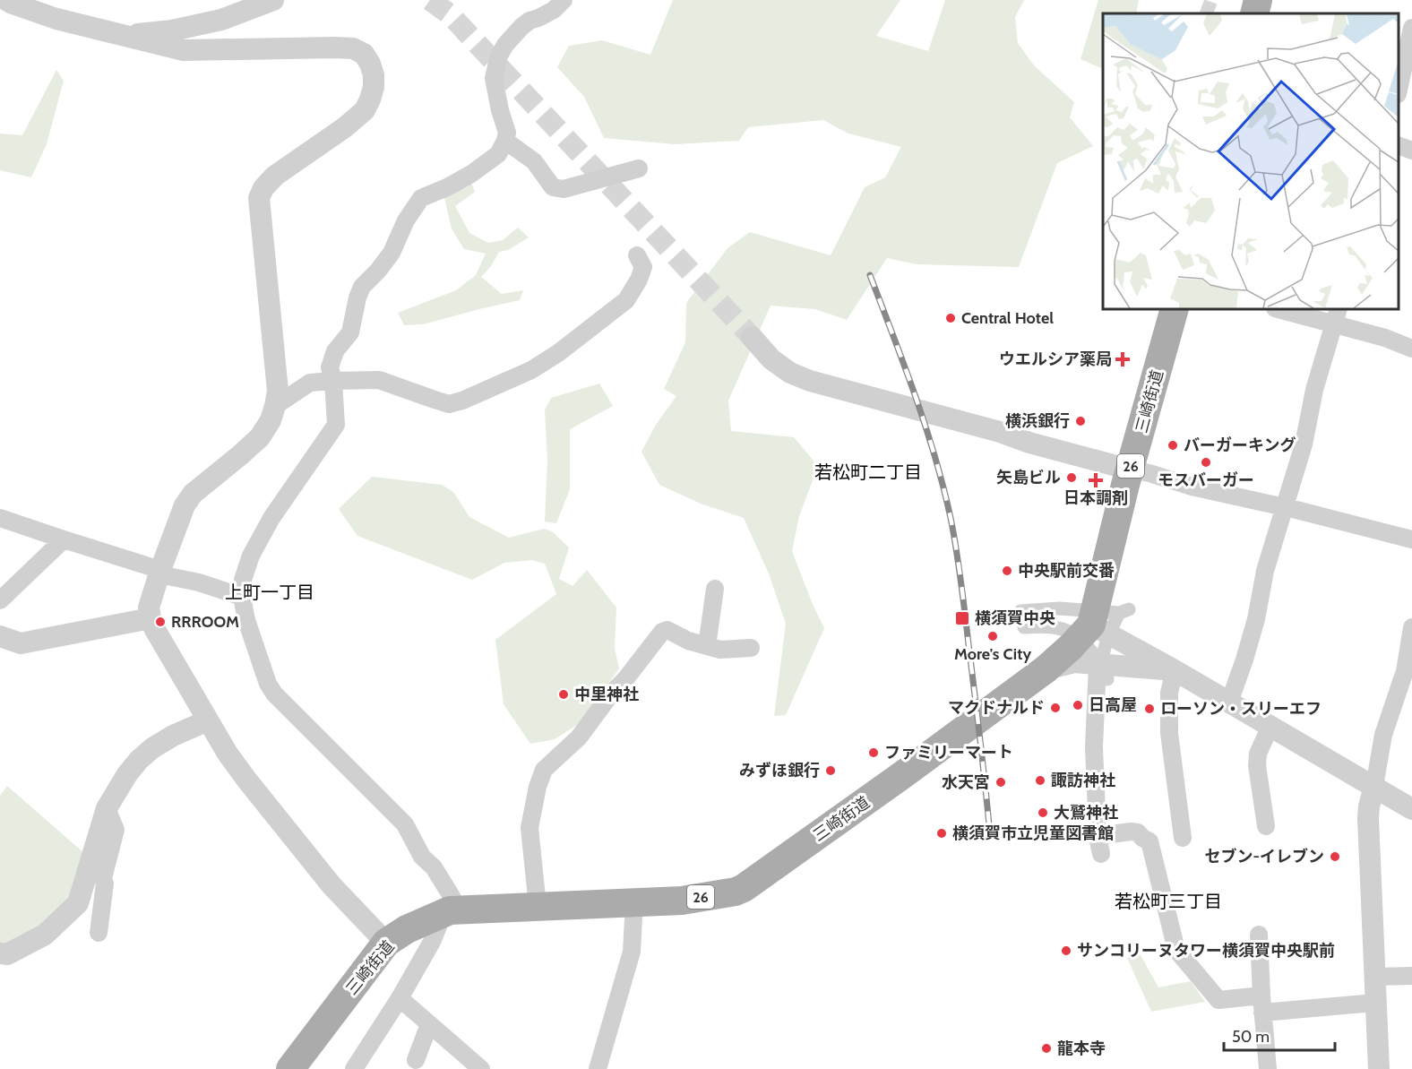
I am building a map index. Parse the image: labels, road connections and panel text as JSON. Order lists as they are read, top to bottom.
{
  "streets": {
    "main road": ["三崎街道", "26"]
  },
  "districts": ["若松町二丁目", "上町一丁目", "若松町三丁目"],
  "places": {
    "other": [
      "Central Hotel",
      "横浜銀行",
      "バーガーキング",
      "モスバーガー",
      "矢島ビル",
      "中央駅前交番",
      "RRROOM",
      "More's City",
      "中里神社",
      "日高屋",
      "マクドナルド",
      "ローソン・スリーエフ",
      "ファミリーマート",
      "みずほ銀行",
      "諏訪神社",
      "水天宮",
      "大鷲神社",
      "横須賀市立児童図書館",
      "セブン-イレブン",
      "サンコリーヌタワー横須賀中央駅前",
      "龍本寺"
    ],
    "health": ["ウエルシア薬局", "日本調剤"],
    "transit": ["横須賀中央"]
  },
  "scale_bar": "50 m"
}
